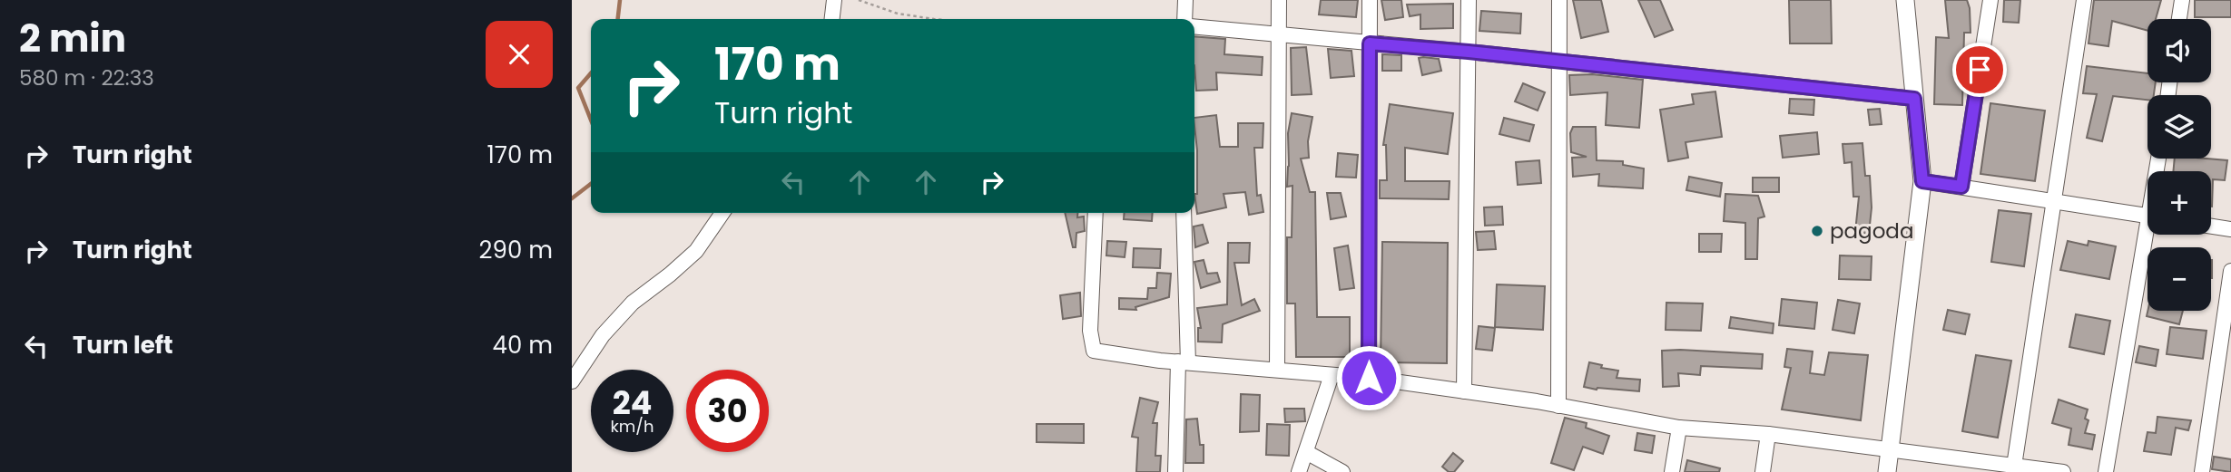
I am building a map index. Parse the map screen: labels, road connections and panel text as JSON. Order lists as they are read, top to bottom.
{
  "places": ["pagoda"],
  "page": {
    "heading": ["2 min", "580 m · 22:33"],
    "map_buttons": ["+", "−"],
    "turn": ["170 m", "Turn right"],
    "list": [
      {
        "name": "Turn right",
        "value": "170 m"
      },
      {
        "name": "Turn right",
        "value": "290 m"
      },
      {
        "name": "Turn left",
        "value": "40 m"
      }
    ],
    "speed": "24 km/h",
    "limit": "30"
  }
}
